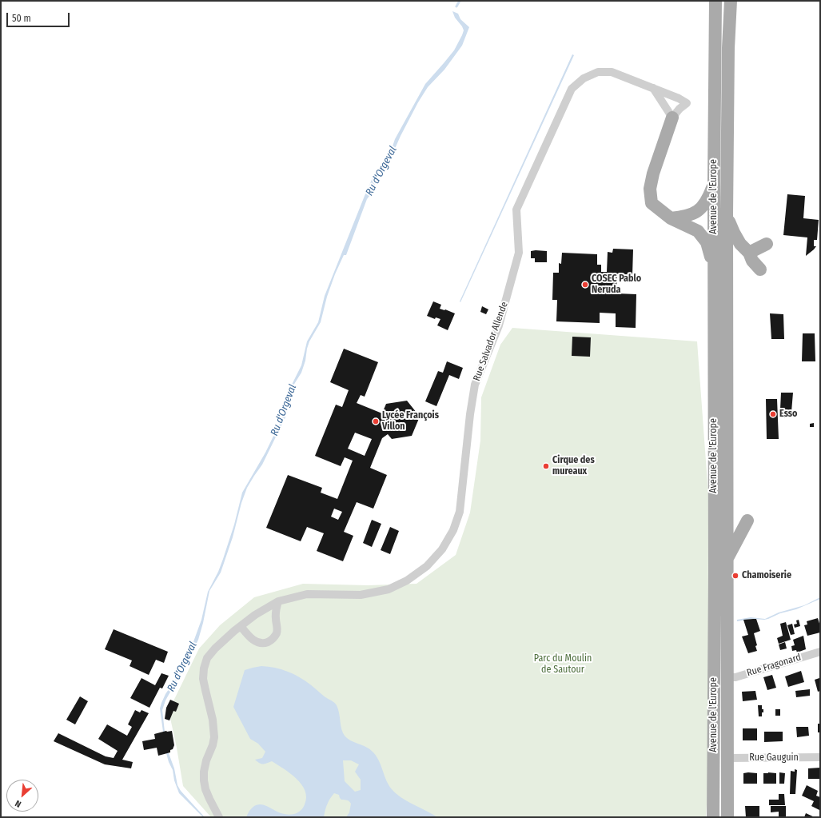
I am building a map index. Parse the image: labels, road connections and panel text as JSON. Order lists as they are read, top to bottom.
{
  "streets": {
    "main road": ["Avenue de l'Europe"],
    "street": ["Rue Salvador Allende", "Rue Fragonard", "Rue Gauguin"]
  },
  "crossings": [
    ["Avenue de l'Europe", "Rue Fragonard"],
    ["Avenue de l'Europe", "Rue Gauguin"]
  ],
  "water": ["Ru d'Orgeval"],
  "parks": ["Parc du Moulin de Sautour"],
  "places": [
    "COSEC Pablo Neruda",
    "Esso",
    "Lycée François Villon",
    "Cirque des mureaux",
    "Chamoiserie"
  ],
  "scale_bar": "50 m",
  "north": "bottom left"
}
